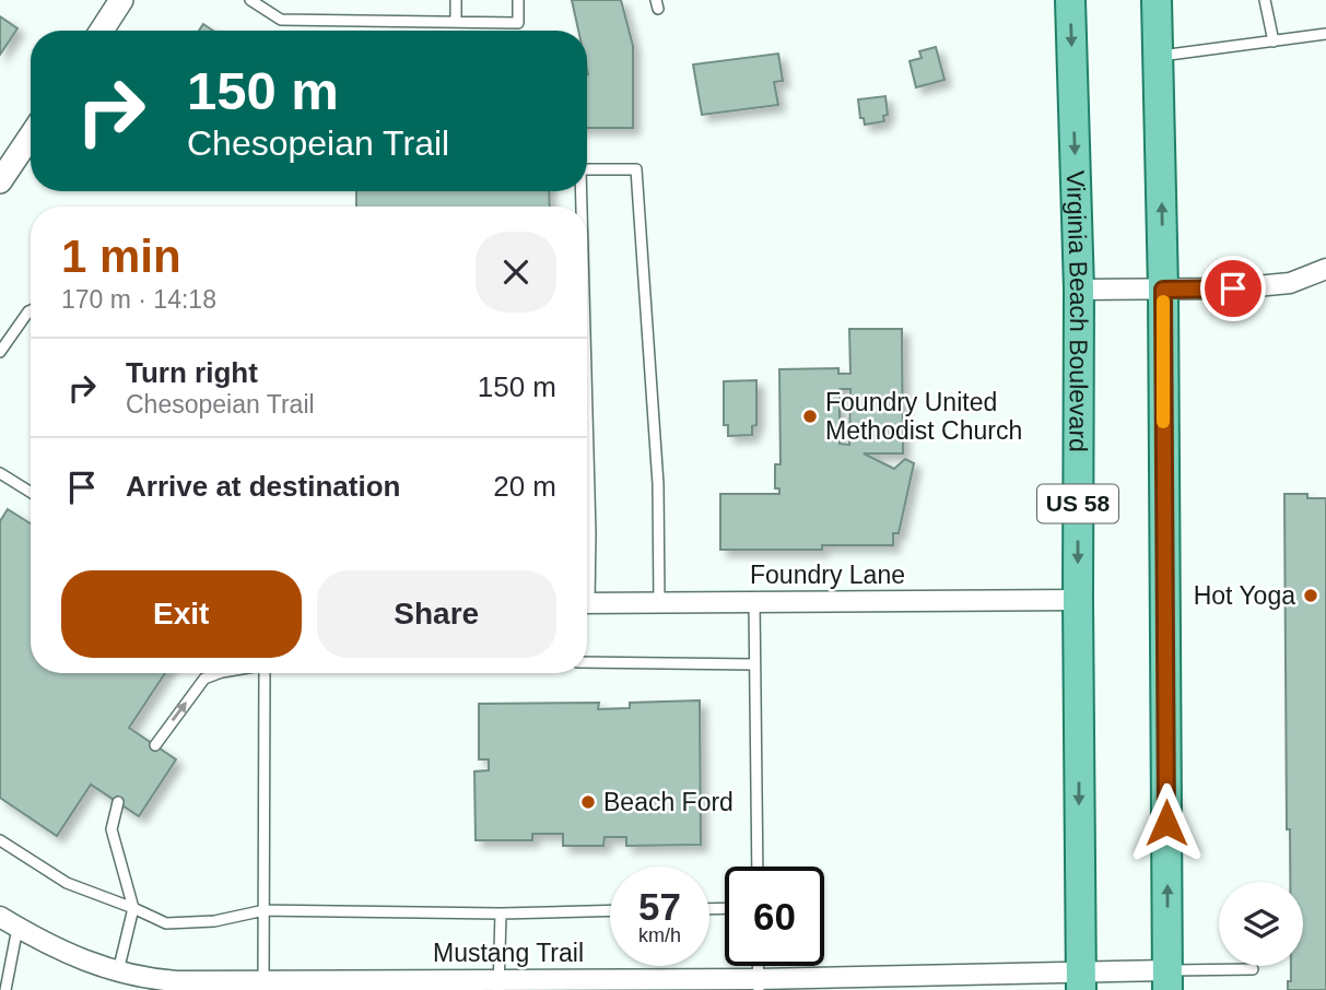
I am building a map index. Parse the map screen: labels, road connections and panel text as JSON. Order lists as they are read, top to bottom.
{
  "streets": {
    "main road": ["Virginia Beach Boulevard", "US 58"],
    "street": ["Foundry Lane", "Mustang Trail"]
  },
  "crossings": [
    ["Virginia Beach Boulevard", "Foundry Lane"],
    ["Virginia Beach Boulevard", "Mustang Trail"]
  ],
  "places": ["Foundry United Methodist Church", "Hot Yoga", "Beach Ford"],
  "page": {
    "turn": ["150 m", "Chesopeian Trail"],
    "heading": ["1 min", "170 m · 14:18"],
    "list": [
      {
        "name": "Turn right",
        "note": "Chesopeian Trail",
        "value": "150 m"
      },
      {
        "name": "Arrive at destination",
        "value": "20 m"
      }
    ],
    "buttons": ["Exit", "Share"],
    "speed": "57 km/h",
    "limit": "60"
  }
}
